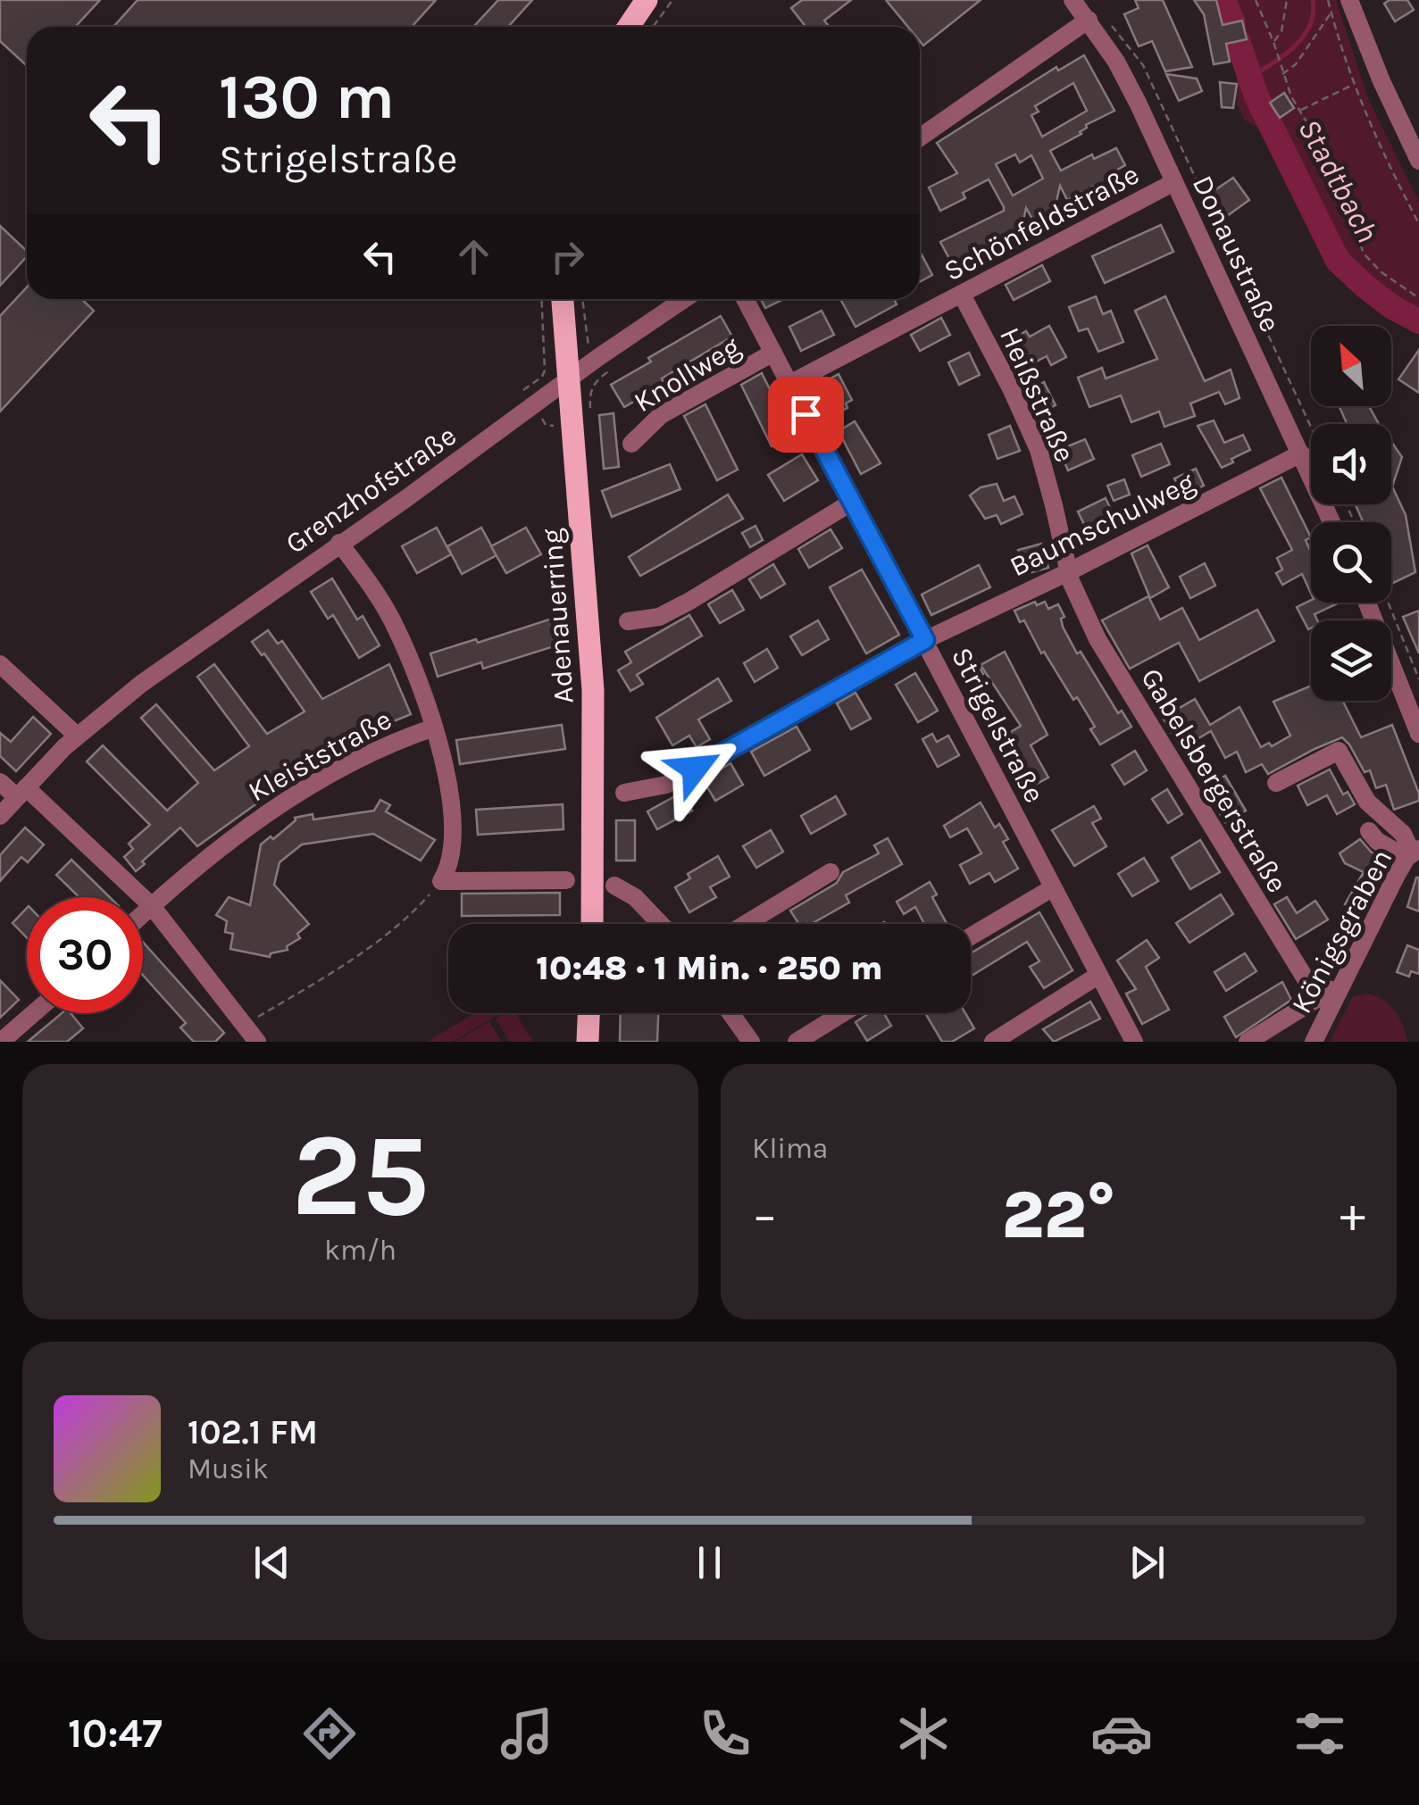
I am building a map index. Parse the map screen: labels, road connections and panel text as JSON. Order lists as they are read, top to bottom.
{
  "streets": {
    "main road": ["Adenauerring"],
    "street": [
      "Schönfeldstraße",
      "Donaustraße",
      "Knollweg",
      "Heißstraße",
      "Grenzhofstraße",
      "Baumschulweg",
      "Strigelstraße",
      "Kleiststraße",
      "Gabelsbergerstraße",
      "Königsgraben"
    ]
  },
  "crossings": [
    ["Schönfeldstraße", "Donaustraße"],
    ["Schönfeldstraße", "Heißstraße"],
    ["Schönfeldstraße", "Strigelstraße"],
    ["Donaustraße", "Baumschulweg"],
    ["Knollweg", "Strigelstraße"],
    ["Heißstraße", "Baumschulweg"],
    ["Heißstraße", "Gabelsbergerstraße"],
    ["Grenzhofstraße", "Adenauerring"],
    ["Baumschulweg", "Strigelstraße"],
    ["Baumschulweg", "Gabelsbergerstraße"],
    ["Gabelsbergerstraße", "Königsgraben"]
  ],
  "water": ["Stadtbach"],
  "north": "top left",
  "page": {
    "turn": ["130 m", "Strigelstraße"],
    "limit": "30",
    "trip": "10:48 · 1 Min. · 250 m",
    "tile": [
      ["25", "km/h"],
      "Klima"
    ],
    "heat": ["−", "22°", "+"],
    "song": ["102.1 FM", "Musik"],
    "tabs": "10:47"
  }
}
